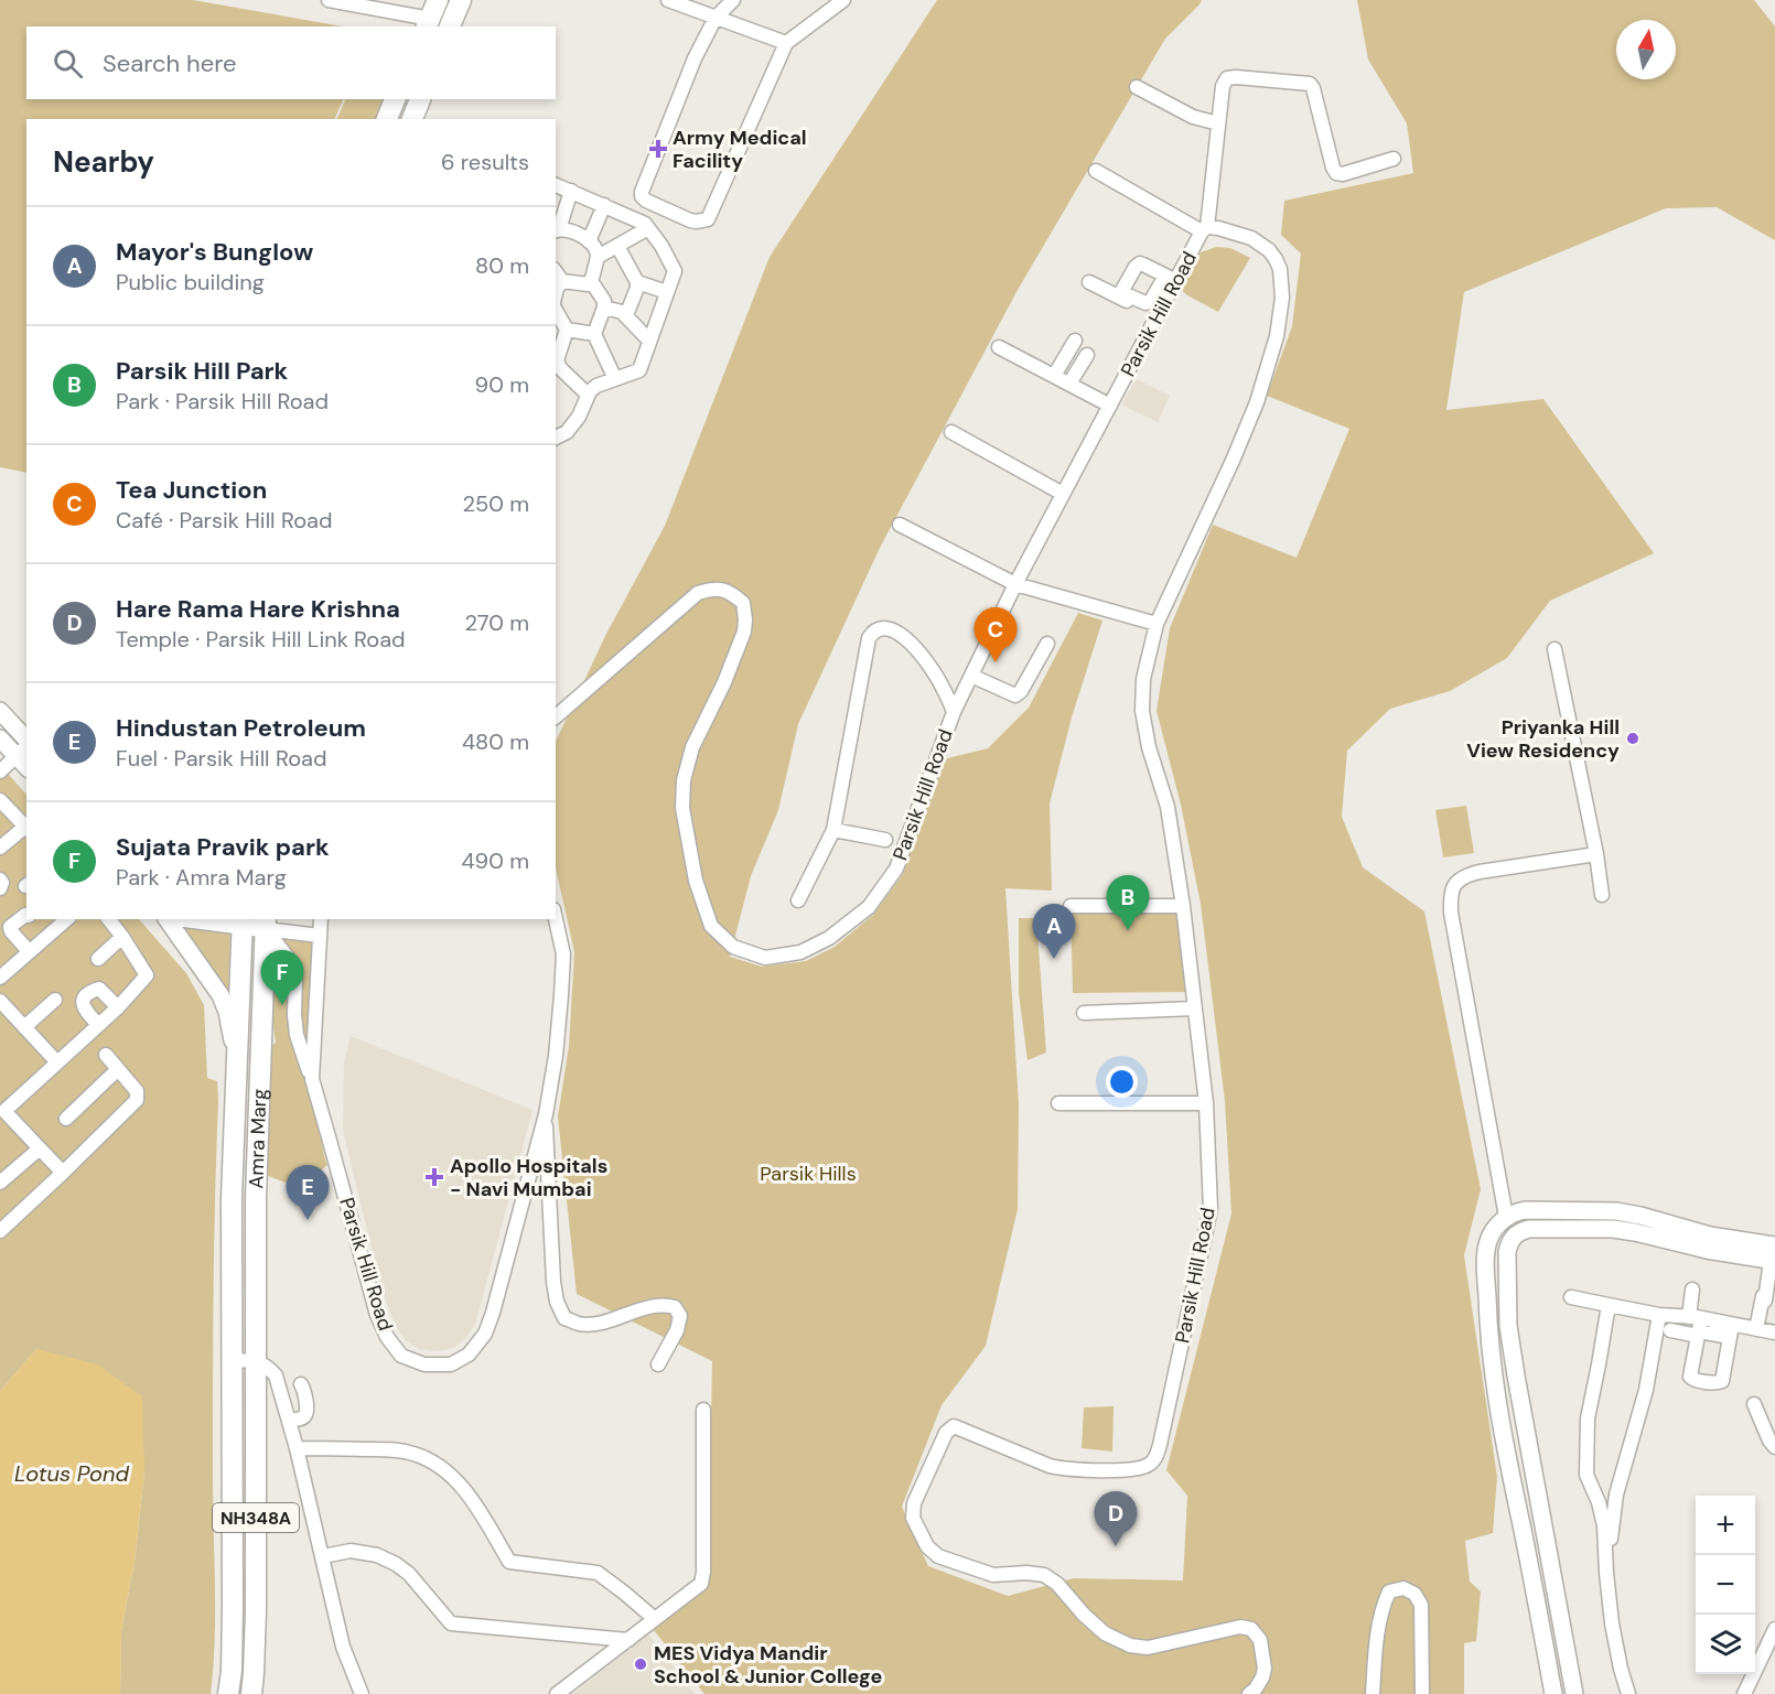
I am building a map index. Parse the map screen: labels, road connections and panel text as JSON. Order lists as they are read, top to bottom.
{
  "streets": {
    "highway": ["Amra Marg", "NH348A"],
    "street": ["Parsik Hill Road"]
  },
  "crossings": [
    ["Amra Marg", "NH348A"]
  ],
  "water": ["Lotus Pond"],
  "parks": ["Parsik Hills"],
  "places": {
    "health": ["Army Medical Facility", "Apollo Hospitals - Navi Mumbai"],
    "other": ["Priyanka Hill View Residency", "MES Vidya Mandir School & Junior College"]
  },
  "north": "top",
  "page": {
    "search": "Search here",
    "heading": ["Nearby", "6 results"],
    "list": [
      {
        "mark": "A",
        "name": "Mayor's Bunglow",
        "note": "Public building",
        "value": "80 m"
      },
      {
        "mark": "B",
        "name": "Parsik Hill Park",
        "note": "Park · Parsik Hill Road",
        "value": "90 m"
      },
      {
        "mark": "C",
        "name": "Tea Junction",
        "note": "Café · Parsik Hill Road",
        "value": "250 m"
      },
      {
        "mark": "D",
        "name": "Hare Rama Hare Krishna",
        "note": "Temple · Parsik Hill Link Road",
        "value": "270 m"
      },
      {
        "mark": "E",
        "name": "Hindustan Petroleum",
        "note": "Fuel · Parsik Hill Road",
        "value": "480 m"
      },
      {
        "mark": "F",
        "name": "Sujata Pravik park",
        "note": "Park · Amra Marg",
        "value": "490 m"
      }
    ],
    "pins": [
      "C",
      "B",
      "A",
      "F",
      "E",
      "D"
    ],
    "map_buttons": ["+", "−"]
  }
}
